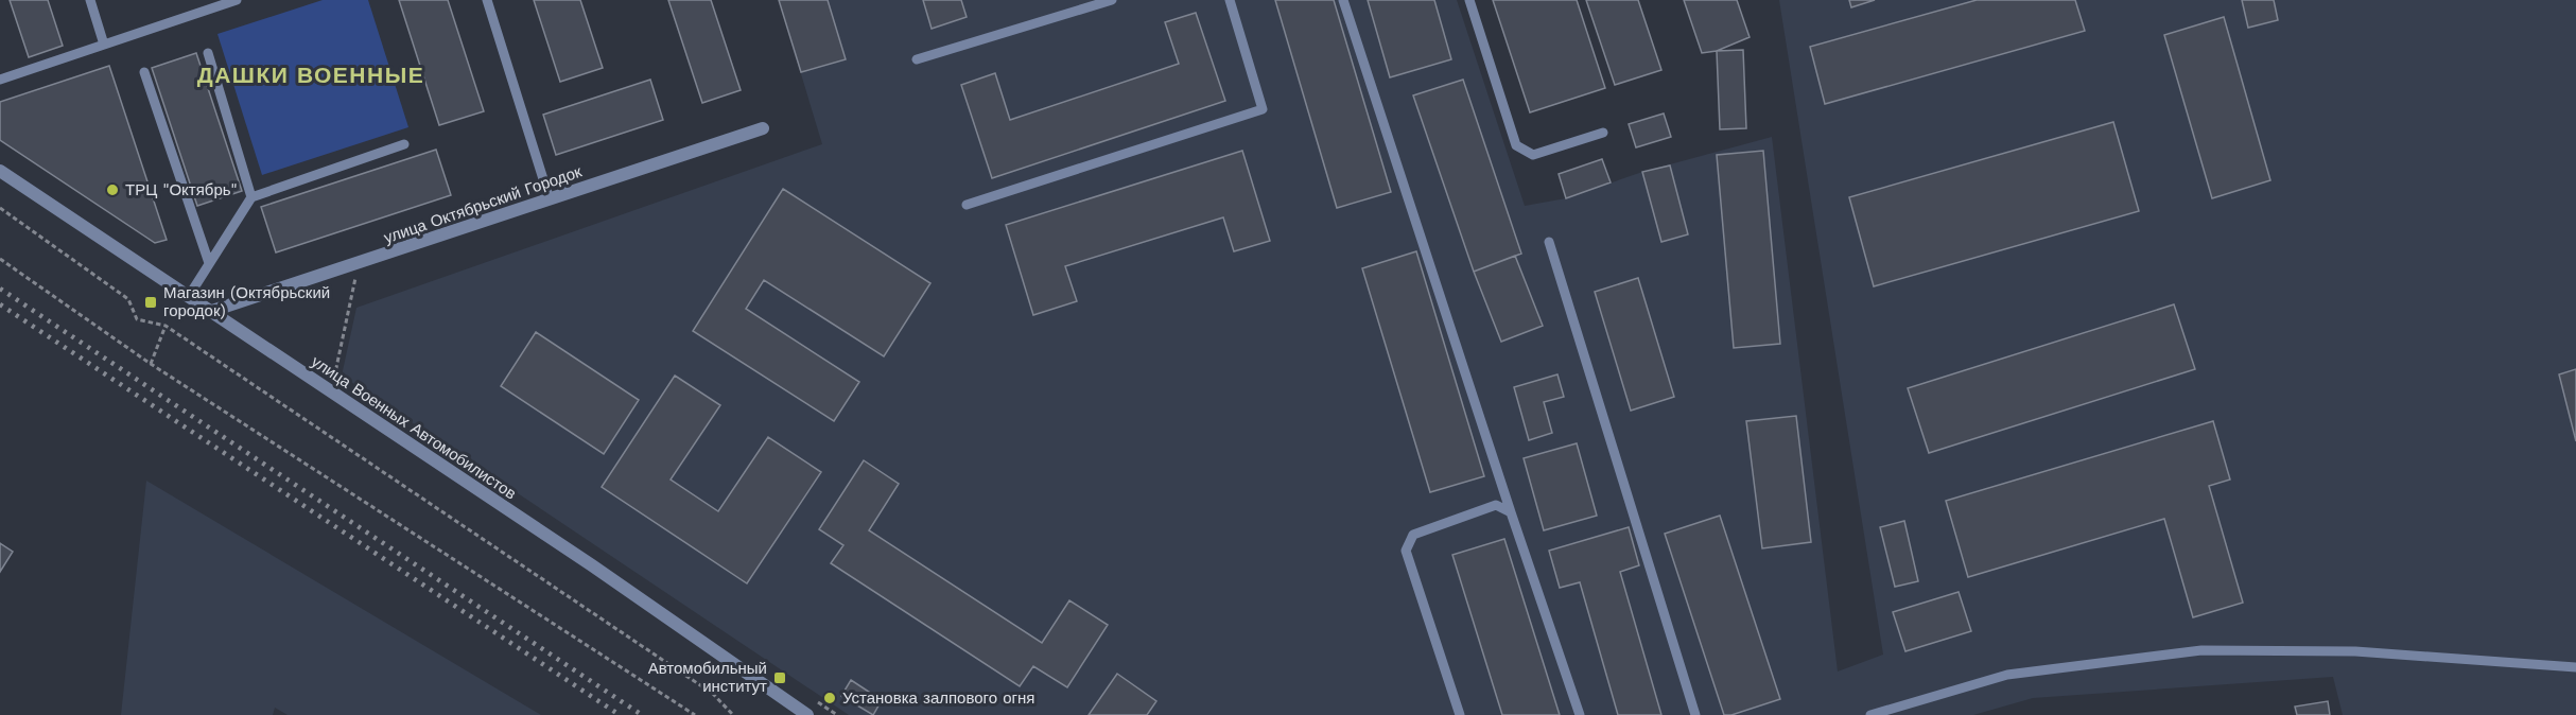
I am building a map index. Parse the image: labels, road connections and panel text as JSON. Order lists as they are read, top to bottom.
{
  "streets": {
    "street": ["улица Октябрьский Городок", "улица Военных Автомобилистов"]
  },
  "crossings": [
    ["улица Октябрьский Городок", "улица Военных Автомобилистов"]
  ],
  "districts": ["ДАШКИ ВОЕННЫЕ"],
  "places": {
    "other": ["ТРЦ \"Октябрь\"", "Установка залпового огня"],
    "transit": ["Магазин (Октябрьский городок)", "Автомобильный институт"]
  }
}
